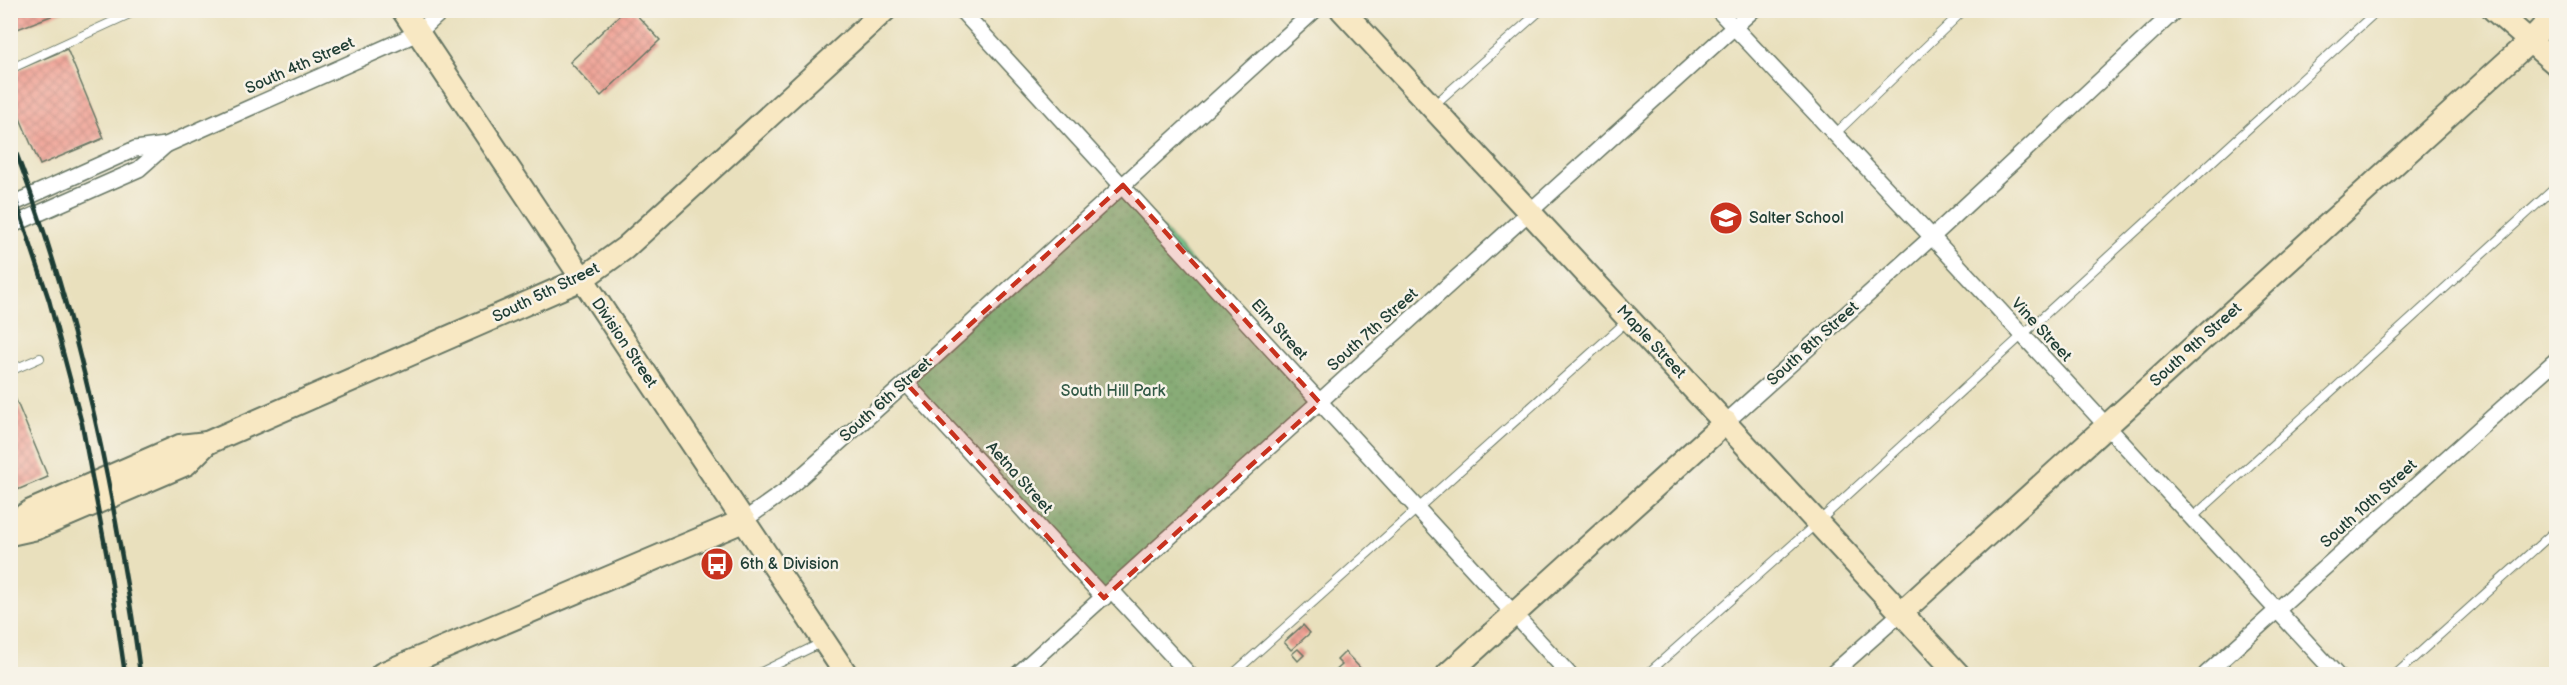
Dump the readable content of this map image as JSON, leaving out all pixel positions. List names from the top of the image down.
{
  "streets": {
    "street": [
      "South 4th Street",
      "South 5th Street",
      "Elm Street",
      "South 7th Street",
      "Vine Street",
      "Maple Street",
      "Division Street",
      "South 8th Street",
      "South 9th Street",
      "South 6th Street",
      "Aetna Street",
      "South 10th Street"
    ]
  },
  "crossings": [
    ["South 4th Street", "Division Street"],
    ["South 5th Street", "Division Street"],
    ["Elm Street", "South 7th Street"],
    ["Elm Street", "South 8th Street"],
    ["Elm Street", "South 6th Street"],
    ["South 7th Street", "Vine Street"],
    ["South 7th Street", "Maple Street"],
    ["South 7th Street", "Aetna Street"],
    ["Vine Street", "South 8th Street"],
    ["Vine Street", "South 9th Street"],
    ["Vine Street", "South 10th Street"],
    ["Maple Street", "South 8th Street"],
    ["Maple Street", "South 9th Street"],
    ["Division Street", "South 6th Street"],
    ["South 6th Street", "Aetna Street"]
  ],
  "parks": ["South Hill Park"],
  "places": {
    "school or university": ["Salter School"],
    "bus stop": ["6th & Division"]
  }
}
